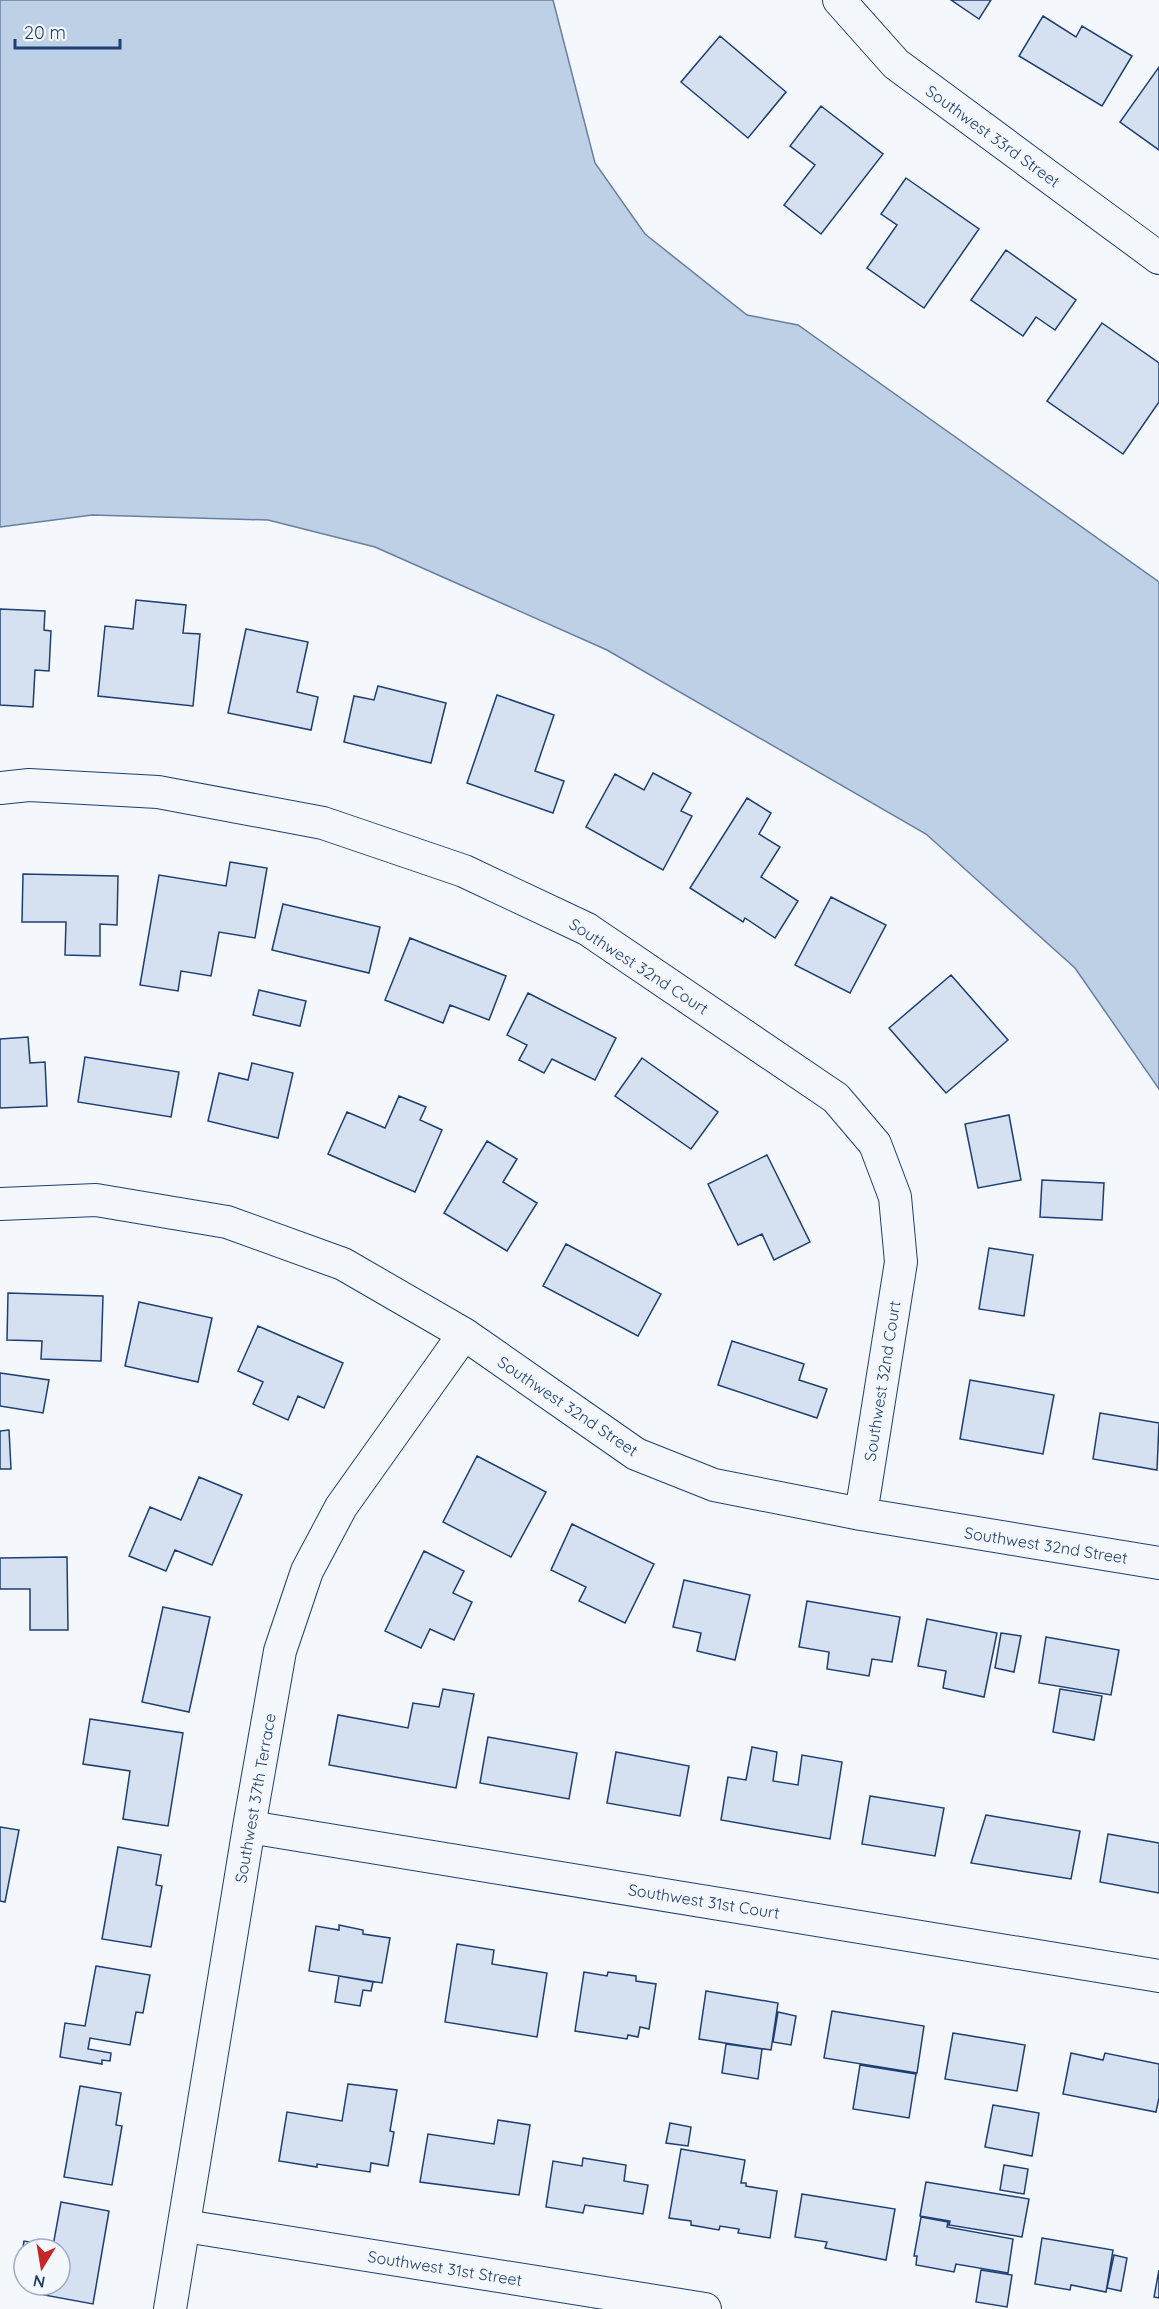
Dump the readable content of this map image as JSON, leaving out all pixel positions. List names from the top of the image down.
{
  "streets": {
    "street": [
      "Southwest 33rd Street",
      "Southwest 32nd Court",
      "Southwest 32nd Street",
      "Southwest 37th Terrace",
      "Southwest 31st Court",
      "Southwest 31st Street"
    ]
  },
  "crossings": [
    ["Southwest 32nd Court", "Southwest 32nd Street"],
    ["Southwest 32nd Street", "Southwest 37th Terrace"],
    ["Southwest 37th Terrace", "Southwest 31st Court"],
    ["Southwest 37th Terrace", "Southwest 31st Street"]
  ],
  "scale_bar": "20 m",
  "north": "bottom"
}
